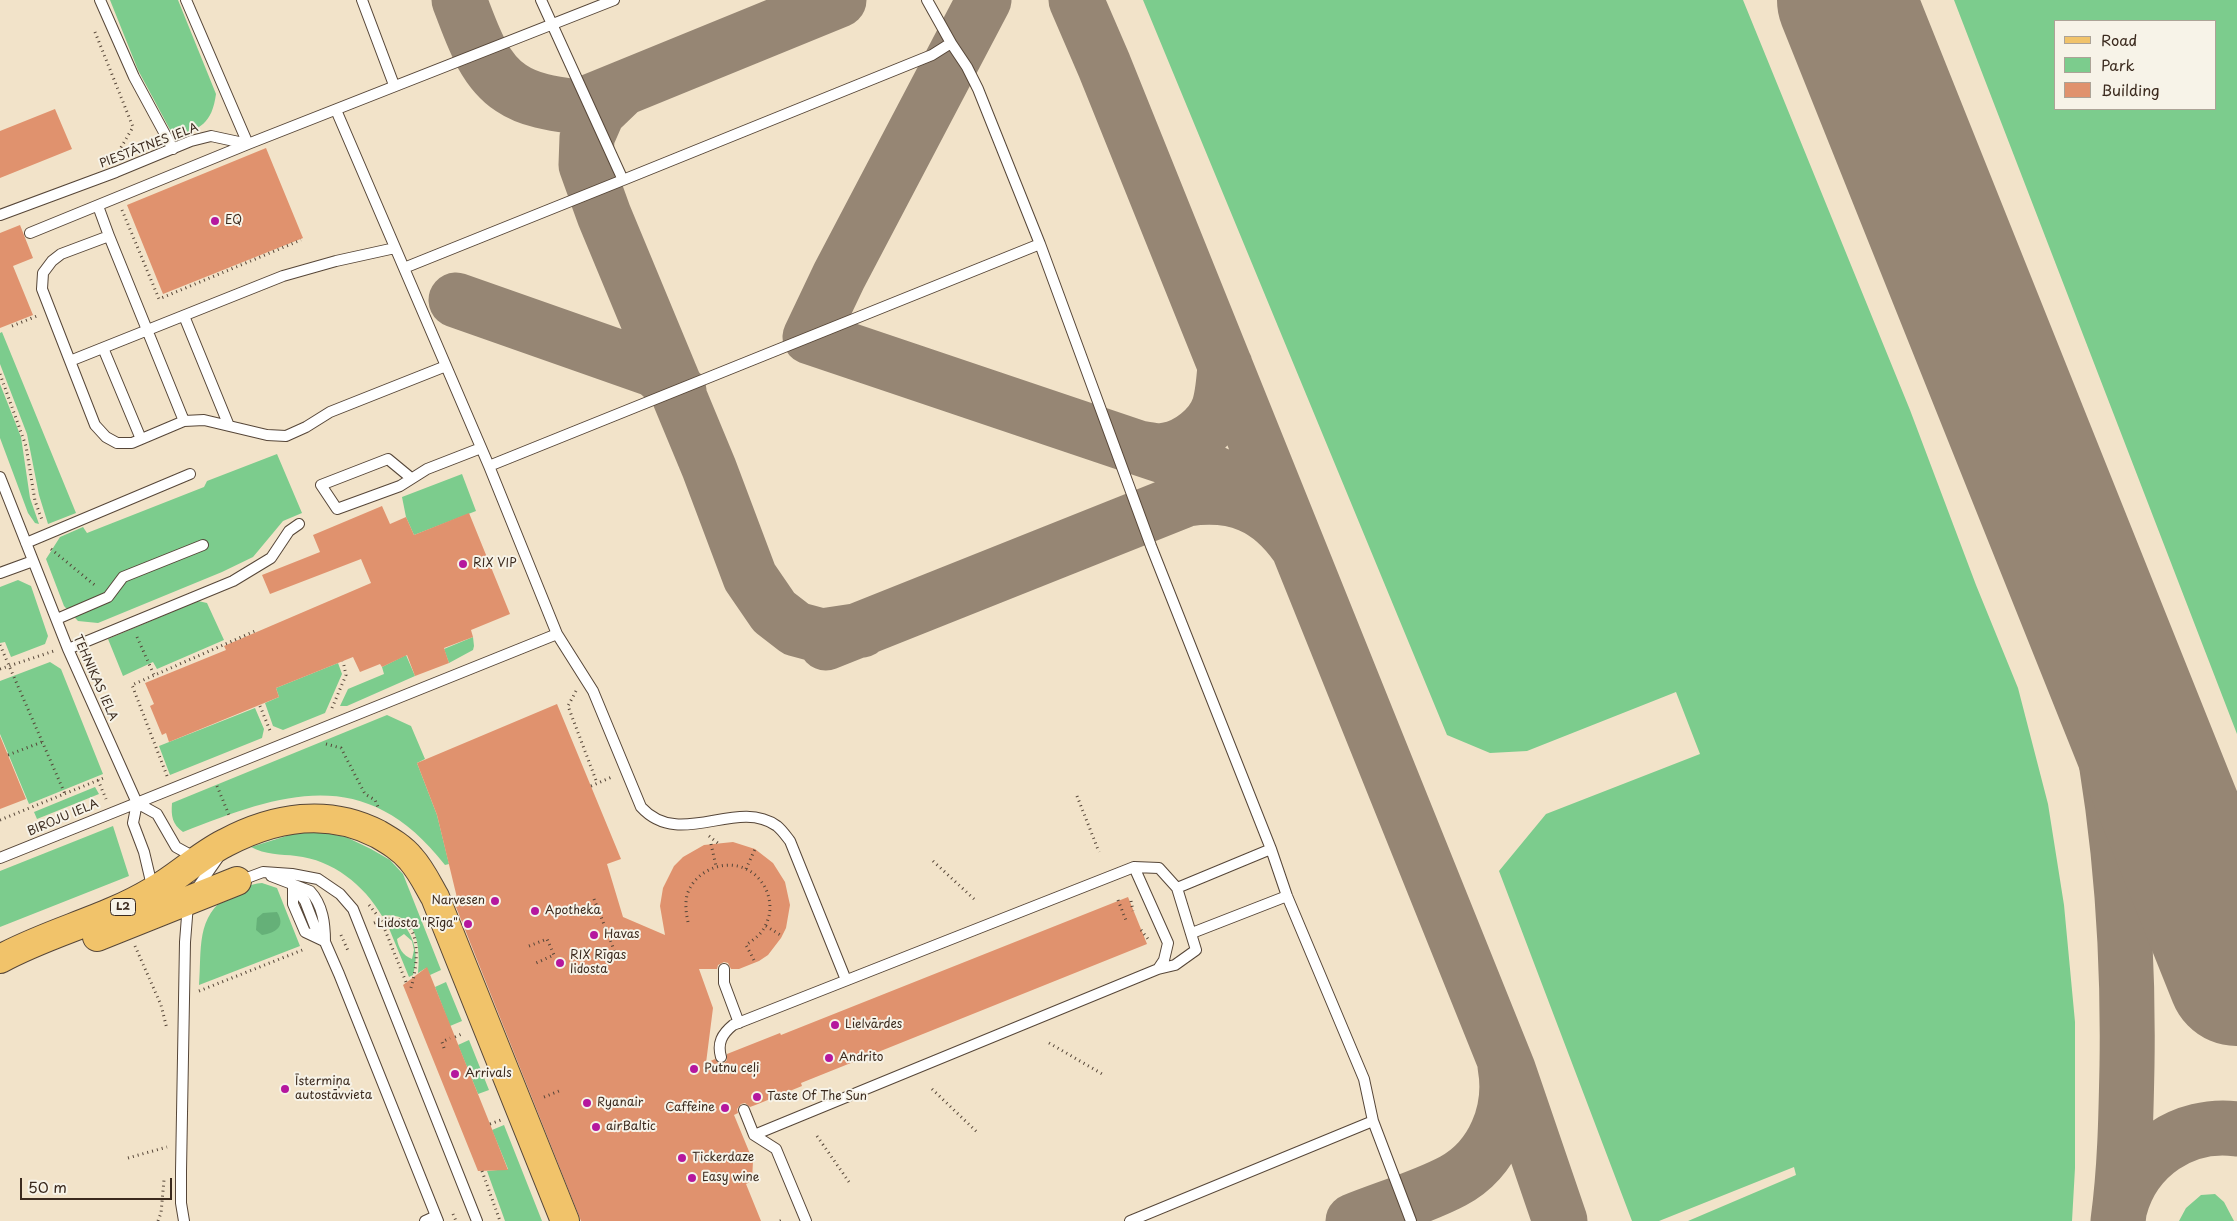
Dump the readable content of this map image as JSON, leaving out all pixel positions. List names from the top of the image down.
{
  "streets": {
    "main road": ["L2"],
    "lane": ["PIESTĀTNES IELA", "TEHNIKAS IELA", "BIROJU IELA"]
  },
  "crossings": [
    ["TEHNIKAS IELA", "BIROJU IELA"],
    ["TEHNIKAS IELA", "L2"]
  ],
  "places": [
    "EQ",
    "RIX VIP",
    "Narvesen",
    "Apotheka",
    "Lidosta \"Rīga\"",
    "Havas",
    "RIX Rīgas lidosta",
    "Lielvārdes",
    "Andrito",
    "Putnu ceļi",
    "Arrivals",
    "Īstermiņa autostāvvieta",
    "Taste Of The Sun",
    "Ryanair",
    "Caffeine",
    "airBaltic",
    "Tickerdaze",
    "Easy wine"
  ],
  "legend": ["Road", "Park", "Building"],
  "scale_bar": "50 m"
}
